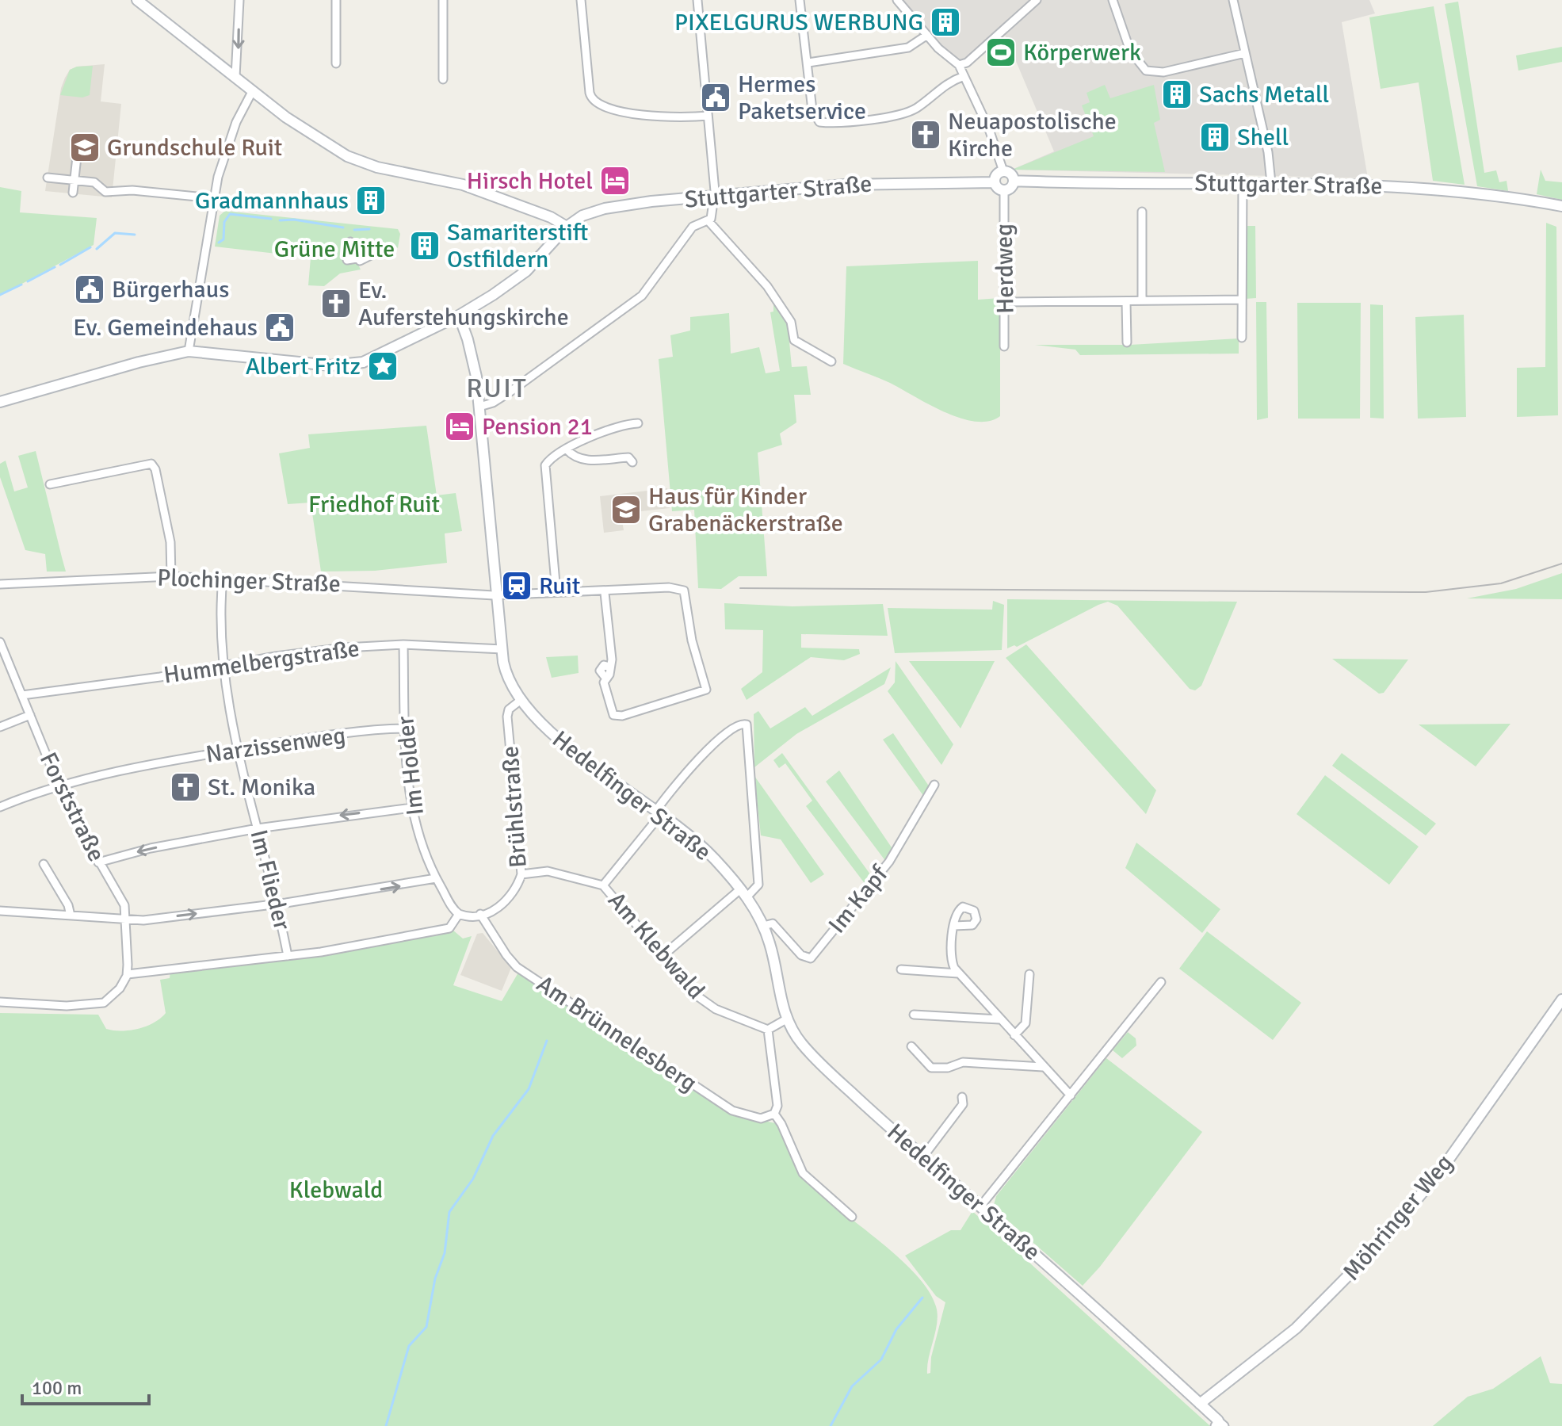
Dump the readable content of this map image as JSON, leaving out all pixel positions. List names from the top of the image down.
{
  "streets": {
    "main road": ["Stuttgarter Straße", "Hedelfinger Straße", "Möhringer Weg"],
    "street": [
      "Herdweg",
      "Plochinger Straße",
      "Hummelbergstraße",
      "Narzissenweg",
      "Im Holder",
      "Forststraße",
      "Brühlstraße",
      "Im Flieder",
      "Im Kapf",
      "Am Klebwald",
      "Am Brünnelesberg"
    ]
  },
  "crossings": [
    ["Stuttgarter Straße", "Herdweg"],
    ["Stuttgarter Straße", "Hedelfinger Straße"],
    ["Plochinger Straße", "Hedelfinger Straße"],
    ["Plochinger Straße", "Im Flieder"],
    ["Hummelbergstraße", "Im Holder"],
    ["Hummelbergstraße", "Hedelfinger Straße"],
    ["Hummelbergstraße", "Forststraße"],
    ["Hummelbergstraße", "Im Flieder"],
    ["Narzissenweg", "Im Holder"],
    ["Narzissenweg", "Forststraße"],
    ["Narzissenweg", "Im Flieder"],
    ["Im Holder", "Brühlstraße"],
    ["Hedelfinger Straße", "Brühlstraße"],
    ["Hedelfinger Straße", "Im Kapf"],
    ["Hedelfinger Straße", "Möhringer Weg"],
    ["Brühlstraße", "Am Klebwald"],
    ["Brühlstraße", "Am Brünnelesberg"]
  ],
  "districts": ["RUIT"],
  "parks": ["Grüne Mitte", "Friedhof Ruit", "Klebwald"],
  "places": {
    "building": [
      "PIXELGURUS WERBUNG",
      "Sachs Metall",
      "Shell",
      "Gradmannhaus",
      "Samariterstift Ostfildern"
    ],
    "sports": ["Körperwerk"],
    "public building": ["Hermes Paketservice", "Bürgerhaus", "Ev. Gemeindehaus"],
    "church": ["Neuapostolische Kirche", "Ev. Auferstehungskirche", "St. Monika"],
    "school or university": ["Grundschule Ruit", "Haus für Kinder Grabenäckerstraße"],
    "hotel": ["Hirsch Hotel", "Pension 21"],
    "place": ["Albert Fritz"],
    "station": ["Ruit"]
  },
  "scale_bar": "100 m"
}
